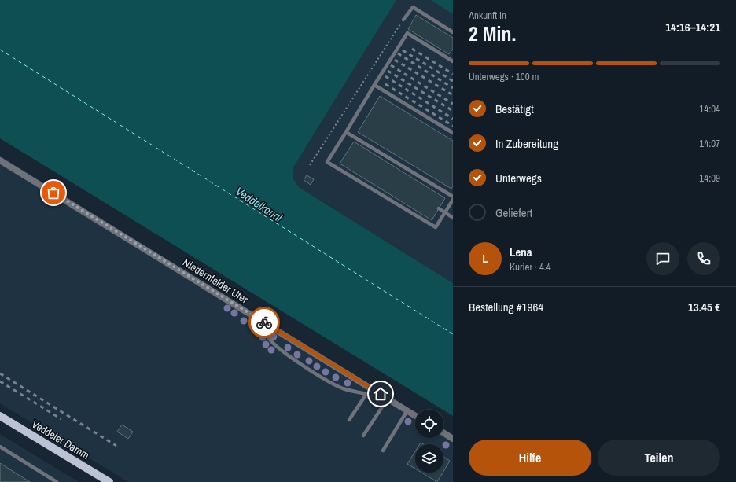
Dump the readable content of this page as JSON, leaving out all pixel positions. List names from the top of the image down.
{
  "streets": {
    "main road": ["Veddeler Damm"],
    "street": ["Niedernfelder Ufer"]
  },
  "water": ["Veddelkanal"],
  "page": {
    "heading": ["2 Min.", "Ankunft in", "14:16–14:21"],
    "panel": [
      "Lena",
      "Kurier · 4.4",
      "Bestellung #1964",
      "13.45 €"
    ],
    "bar": "Unterwegs · 100 m",
    "list": [
      ["Bestätigt", "14:04"],
      ["In Zubereitung", "14:07"],
      ["Unterwegs", "14:09"],
      "Geliefert"
    ],
    "round": "L",
    "buttons": ["Hilfe", "Teilen"]
  }
}
